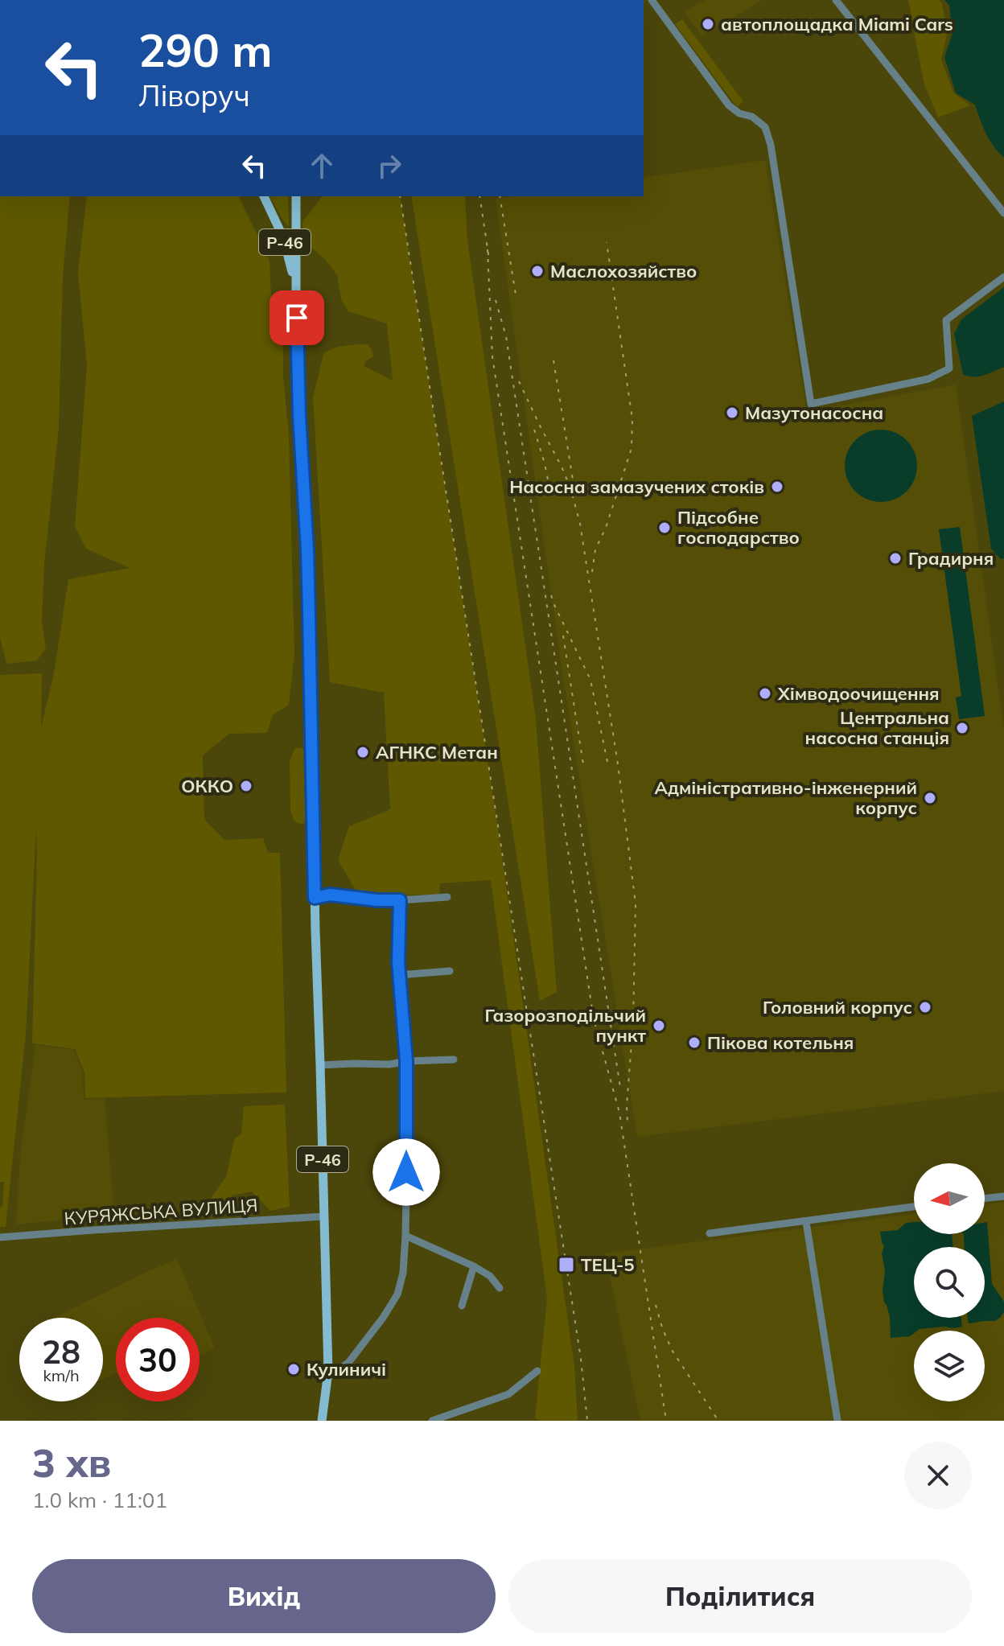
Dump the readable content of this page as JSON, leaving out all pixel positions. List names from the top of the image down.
{
  "streets": {
    "main road": ["Р-46"],
    "street": ["КУРЯЖСЬКА ВУЛИЦЯ"]
  },
  "crossings": [
    ["Р-46", "КУРЯЖСЬКА ВУЛИЦЯ"]
  ],
  "places": {
    "other": [
      "автоплощадка Miami Cars",
      "Маслохозяйство",
      "Мазутонасосна",
      "Насосна замазучених стоків",
      "Підсобне господарство",
      "Градирня",
      "Хімводоочищення",
      "Центральна насосна станція",
      "АГНКС Метан",
      "ОККО",
      "Адміністративно-інженерний корпус",
      "Головний корпус",
      "Газорозподільчий пункт",
      "Пікова котельня",
      "Кулиничі"
    ],
    "transit": ["ТЕЦ-5"]
  },
  "north": "left",
  "page": {
    "turn": ["290 m", "Ліворуч"],
    "speed": "28 km/h",
    "limit": "30",
    "heading": ["3 хв", "1.0 km · 11:01"],
    "buttons": ["Вихід", "Поділитися"]
  }
}
